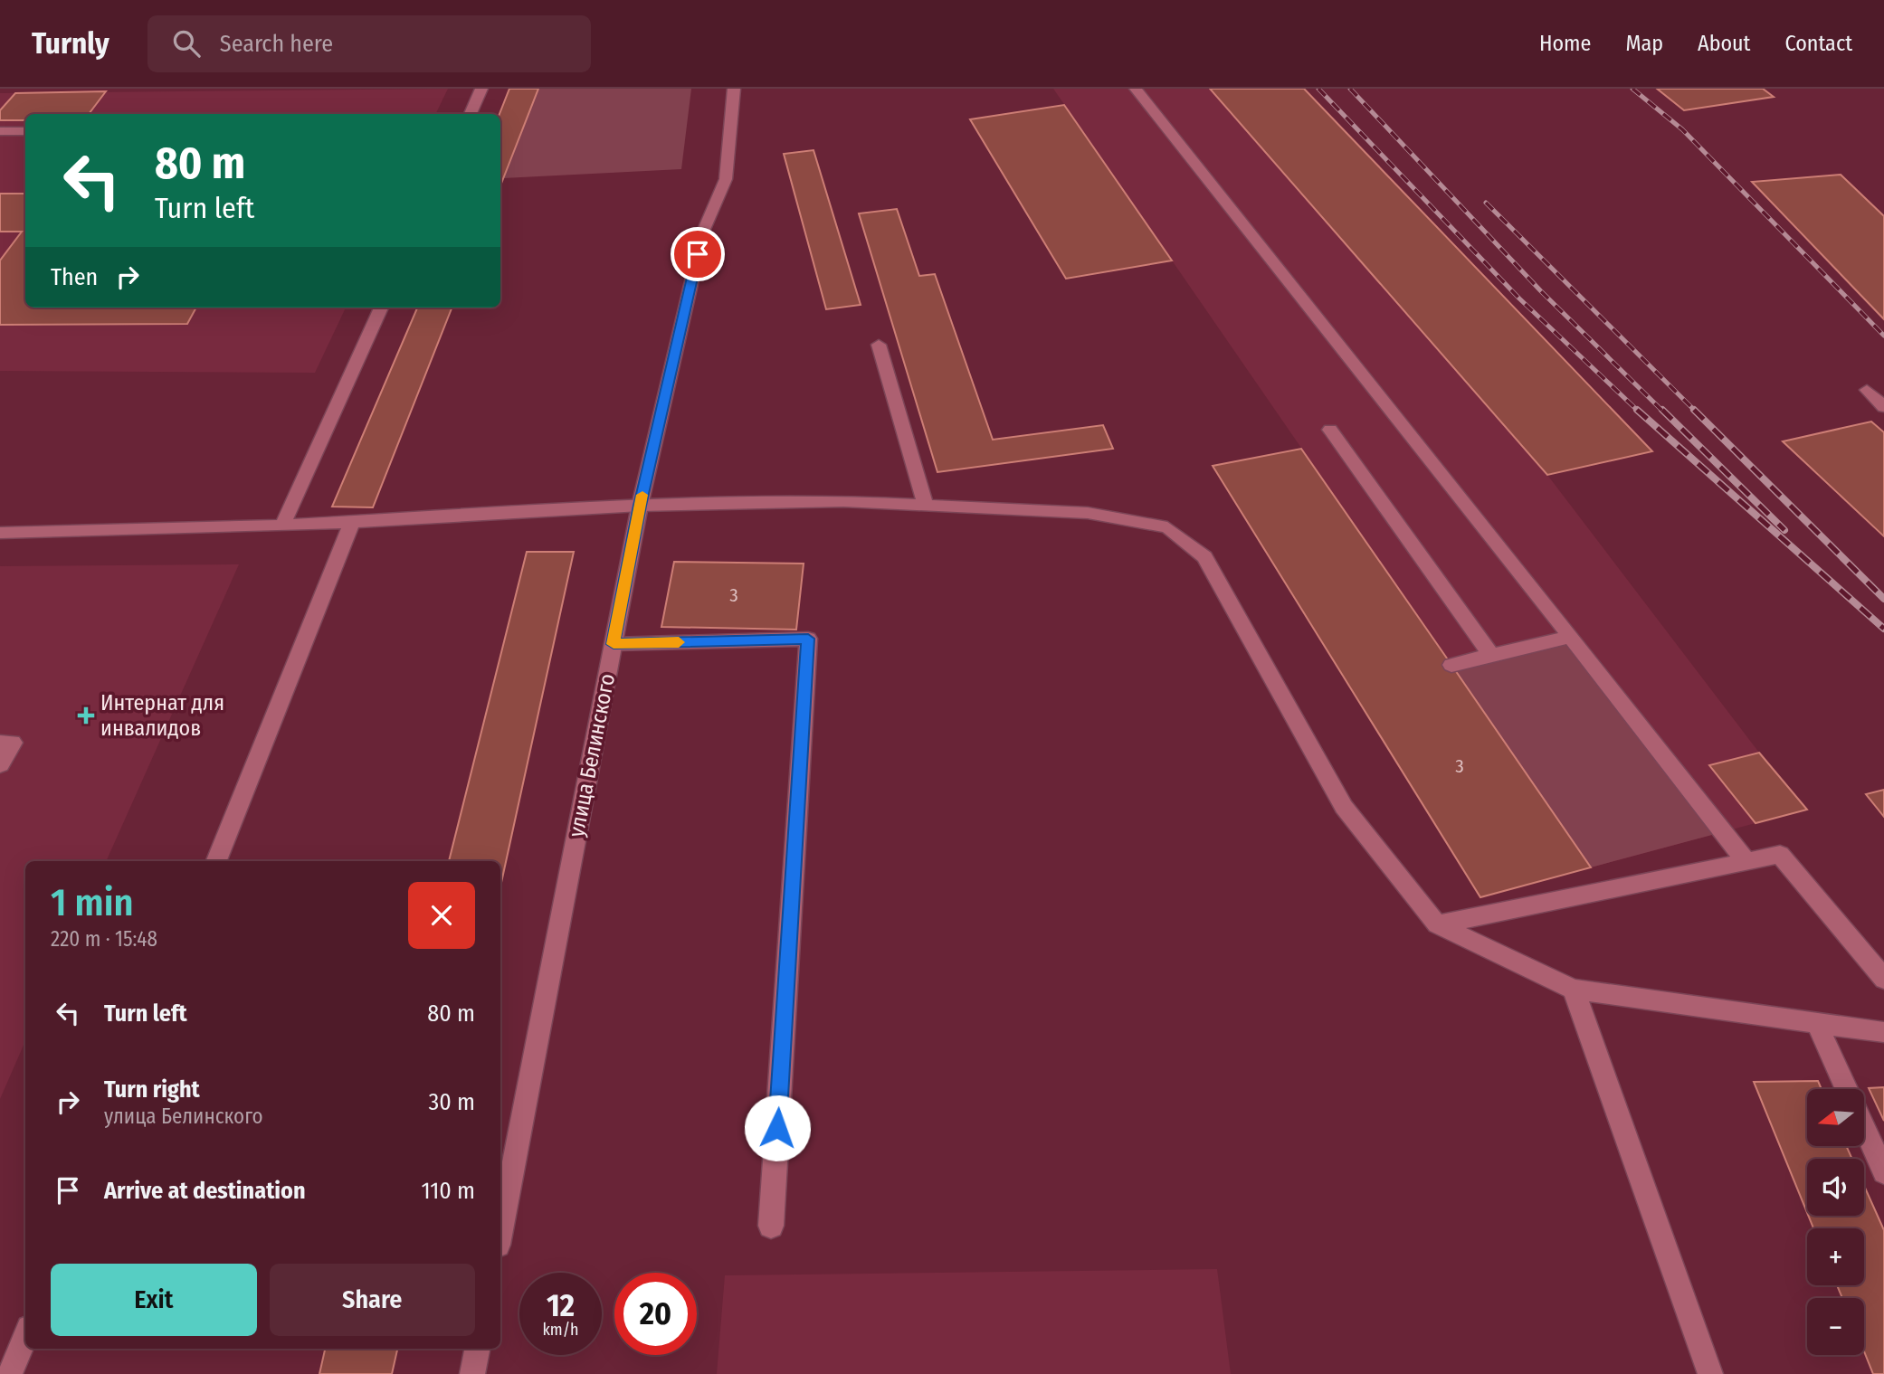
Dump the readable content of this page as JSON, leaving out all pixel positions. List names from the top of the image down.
{
  "streets": {
    "street": ["улица Белинского"]
  },
  "places": {
    "health": ["Интернат для инвалидов"]
  },
  "house_numbers": ["3", "3"],
  "north": "left",
  "page": {
    "header": "Turnly",
    "search": "Search here",
    "nav": [
      "Home",
      "Map",
      "About",
      "Contact"
    ],
    "turn": ["80 m", "Turn left"],
    "then": "Then",
    "heading": ["1 min", "220 m · 15:48"],
    "list": [
      {
        "name": "Turn left",
        "value": "80 m"
      },
      {
        "name": "Turn right",
        "note": "улица Белинского",
        "value": "30 m"
      },
      {
        "name": "Arrive at destination",
        "value": "110 m"
      }
    ],
    "map_buttons": ["+", "−"],
    "buttons": ["Exit", "Share"],
    "speed": "12 km/h",
    "limit": "20"
  }
}
